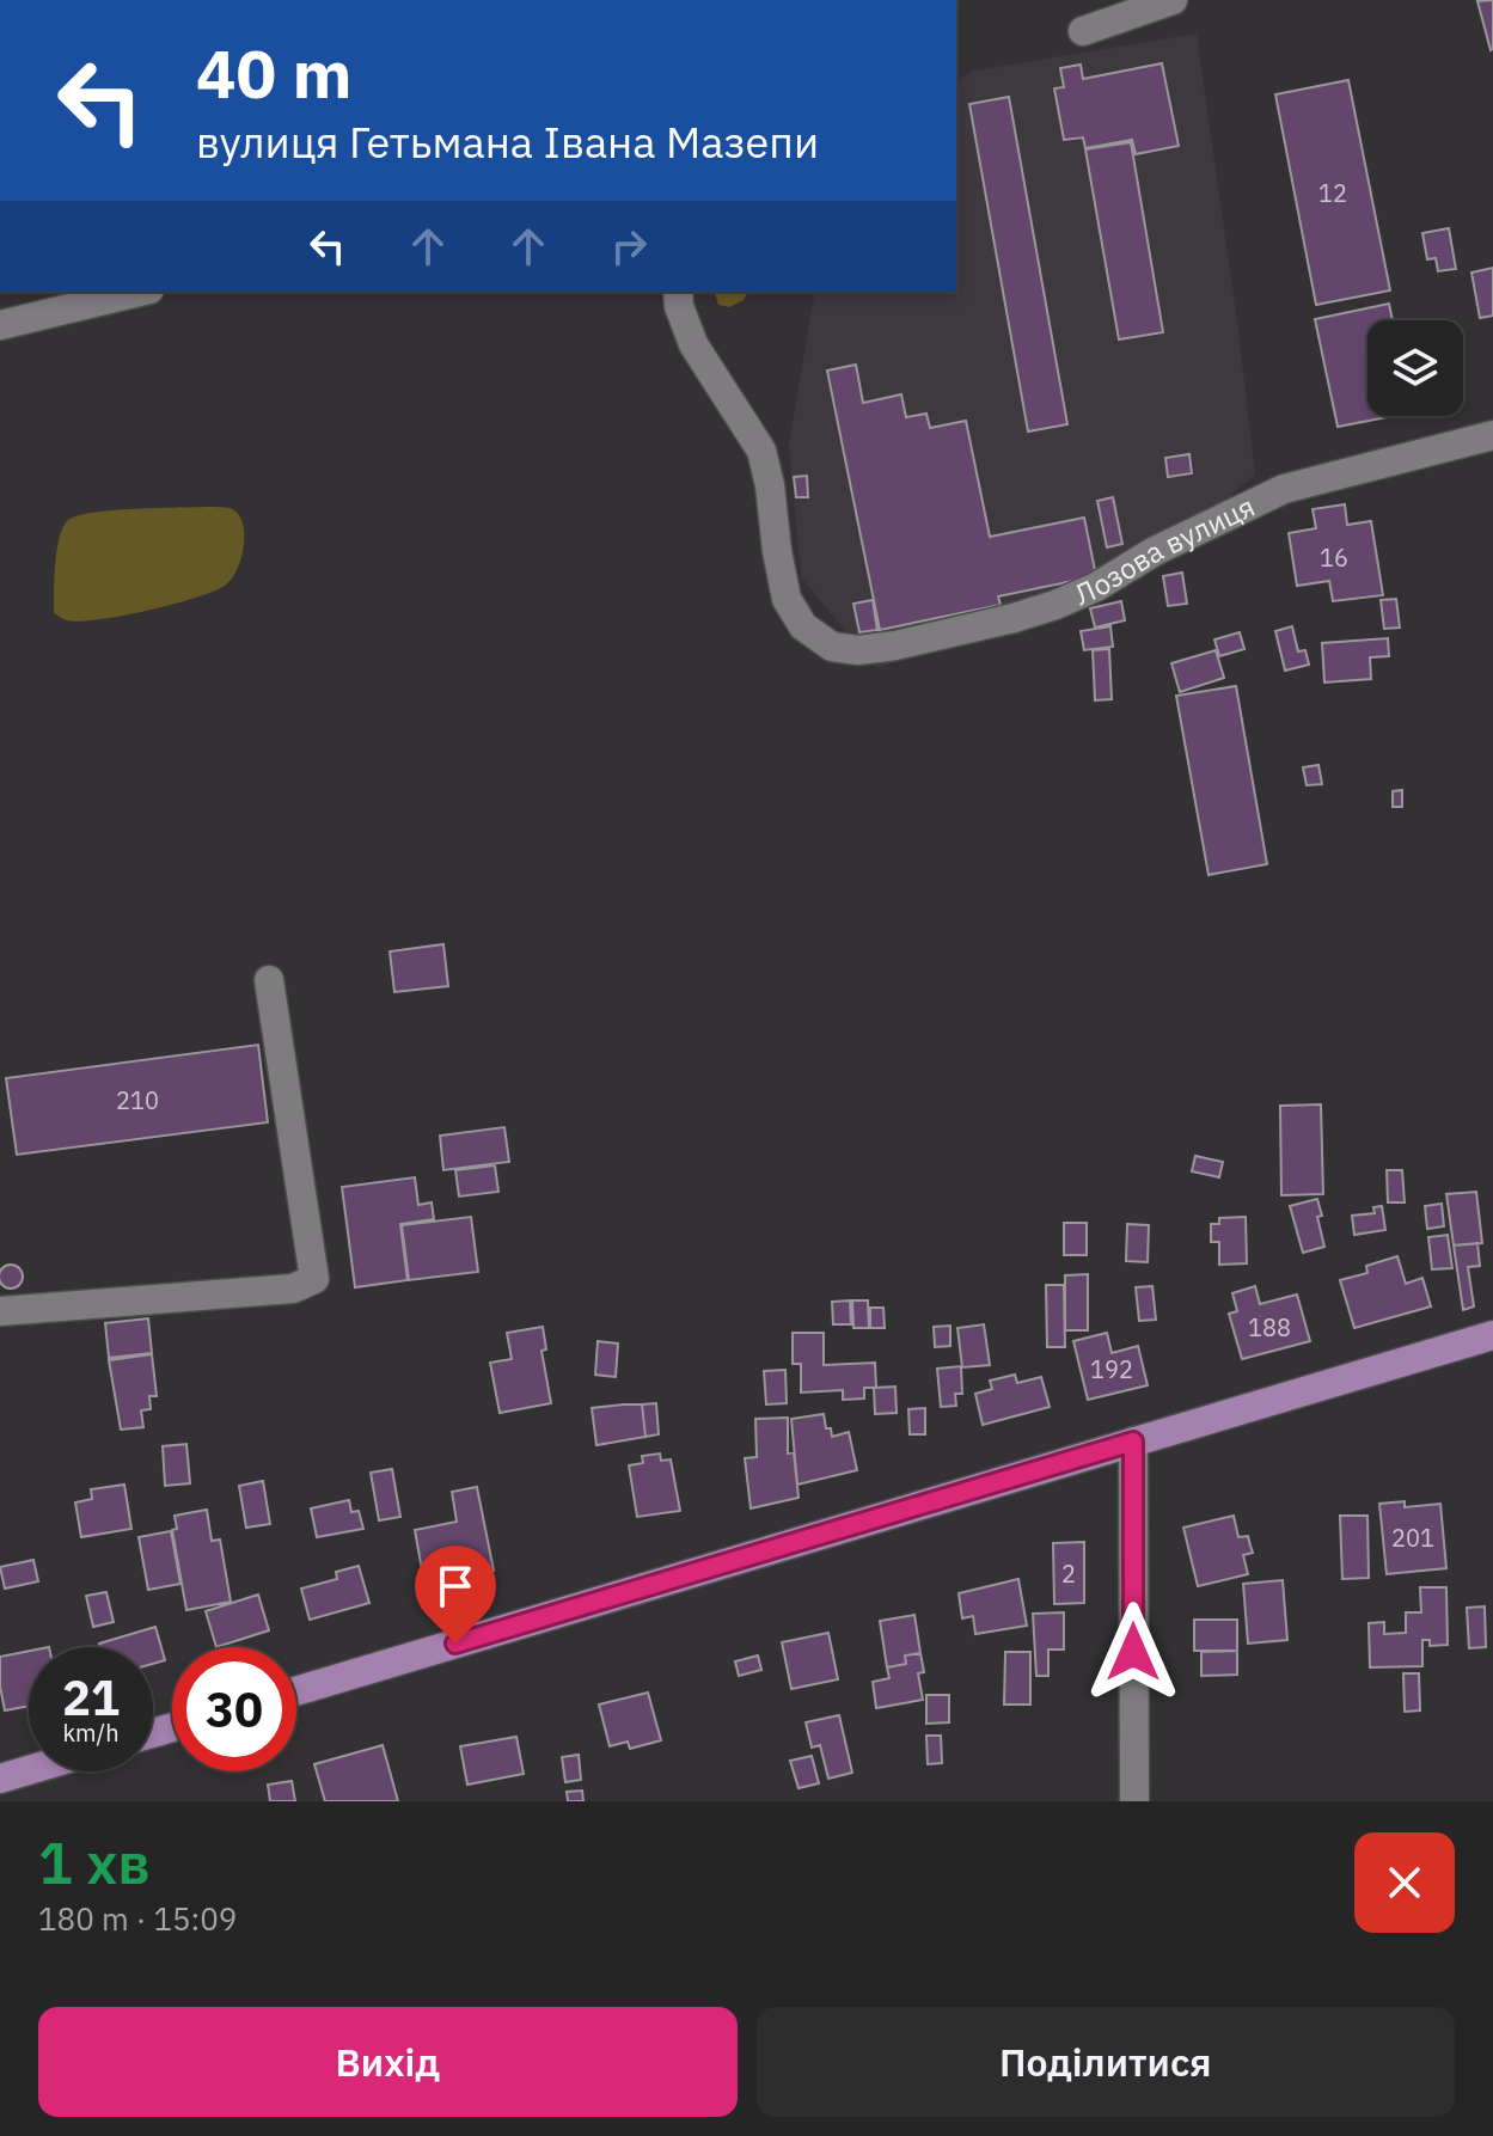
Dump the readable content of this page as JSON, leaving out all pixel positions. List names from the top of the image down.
{
  "streets": {
    "street": ["Лозова вулиця"]
  },
  "house_numbers": [
    "12",
    "16",
    "210",
    "188",
    "192",
    "201",
    "2"
  ],
  "page": {
    "turn": ["40 m", "вулиця Гетьмана Івана Мазепи"],
    "speed": "21 km/h",
    "limit": "30",
    "heading": ["1 хв", "180 m · 15:09"],
    "buttons": ["Вихід", "Поділитися"]
  }
}
